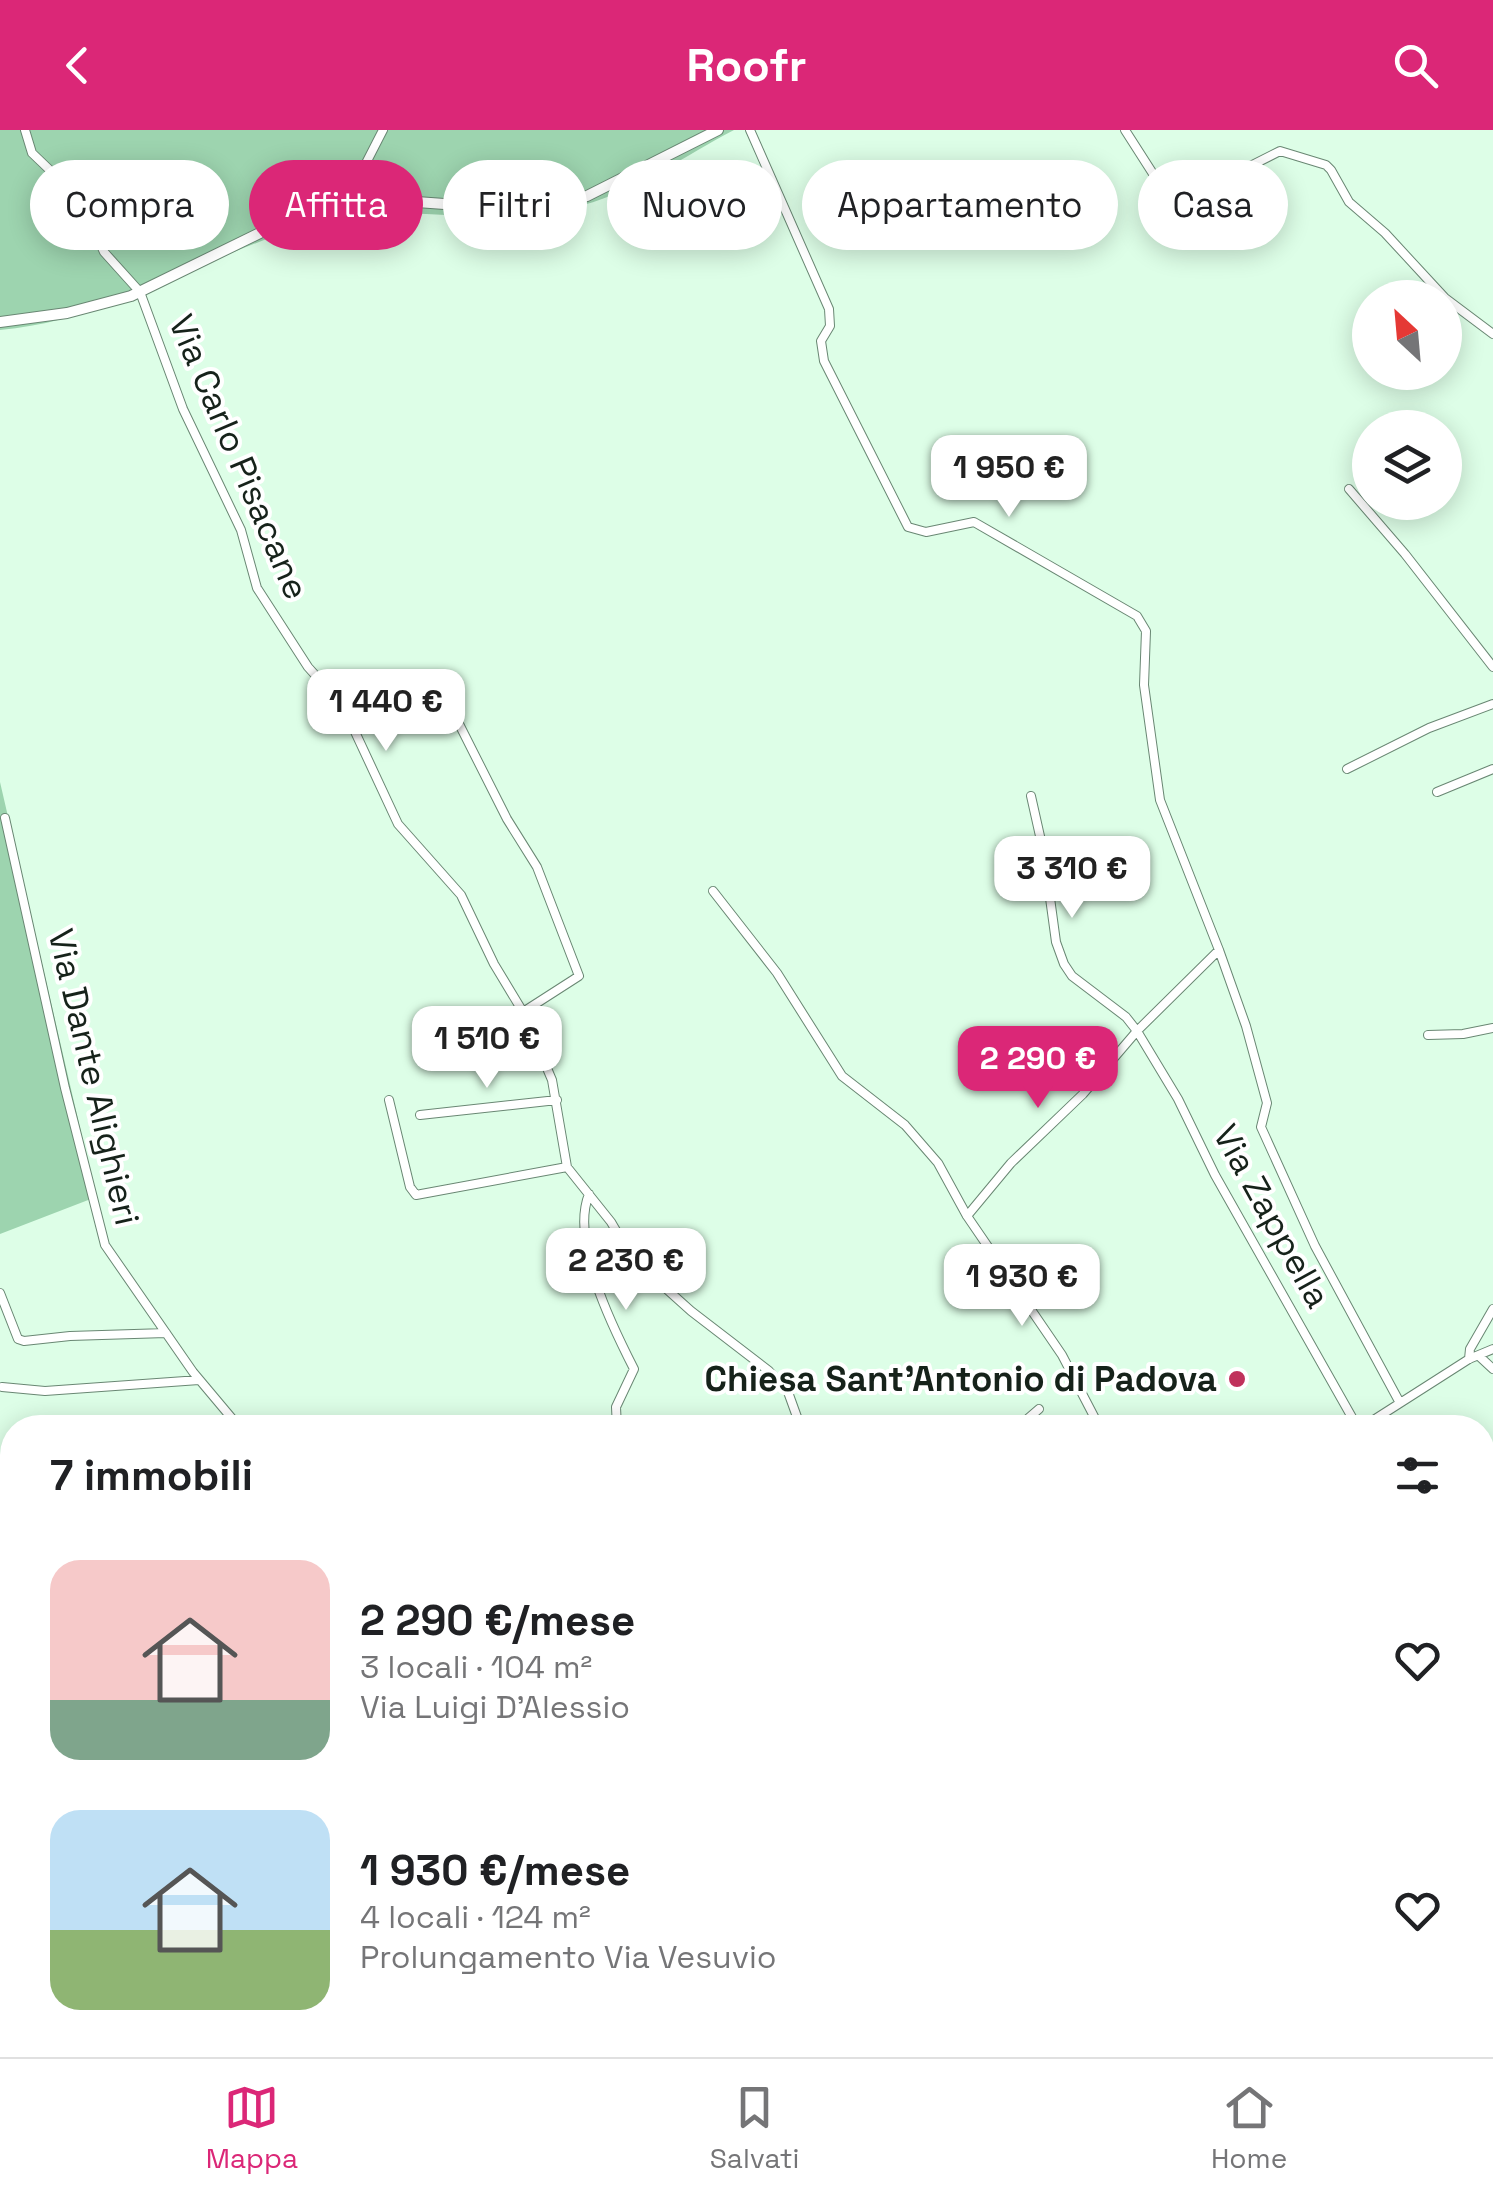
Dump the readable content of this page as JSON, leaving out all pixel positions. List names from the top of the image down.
{
  "streets": {
    "street": ["Via Carlo Pisacane", "Via Dante Alighieri", "Via Zappella"]
  },
  "places": ["Chiesa Sant'Antonio di Padova"],
  "north": "top left",
  "page": {
    "header": "Roofr",
    "chip": [
      "Compra",
      "Affitta",
      "Filtri",
      "Nuovo",
      "Appartamento",
      "Casa"
    ],
    "price": [
      "1 950 €",
      "1 440 €",
      "3 310 €",
      "1 510 €",
      "2 290 €",
      "2 230 €",
      "1 930 €"
    ],
    "heading": "7 immobili",
    "list": [
      {
        "name": "2 290 €/mese",
        "note": "3 locali · 104 m² · Via Luigi D'Alessio"
      },
      {
        "name": "1 930 €/mese",
        "note": "4 locali · 124 m² · Prolungamento Via Vesuvio"
      }
    ],
    "tabs": ["Mappa", "Salvati", "Home"]
  }
}
